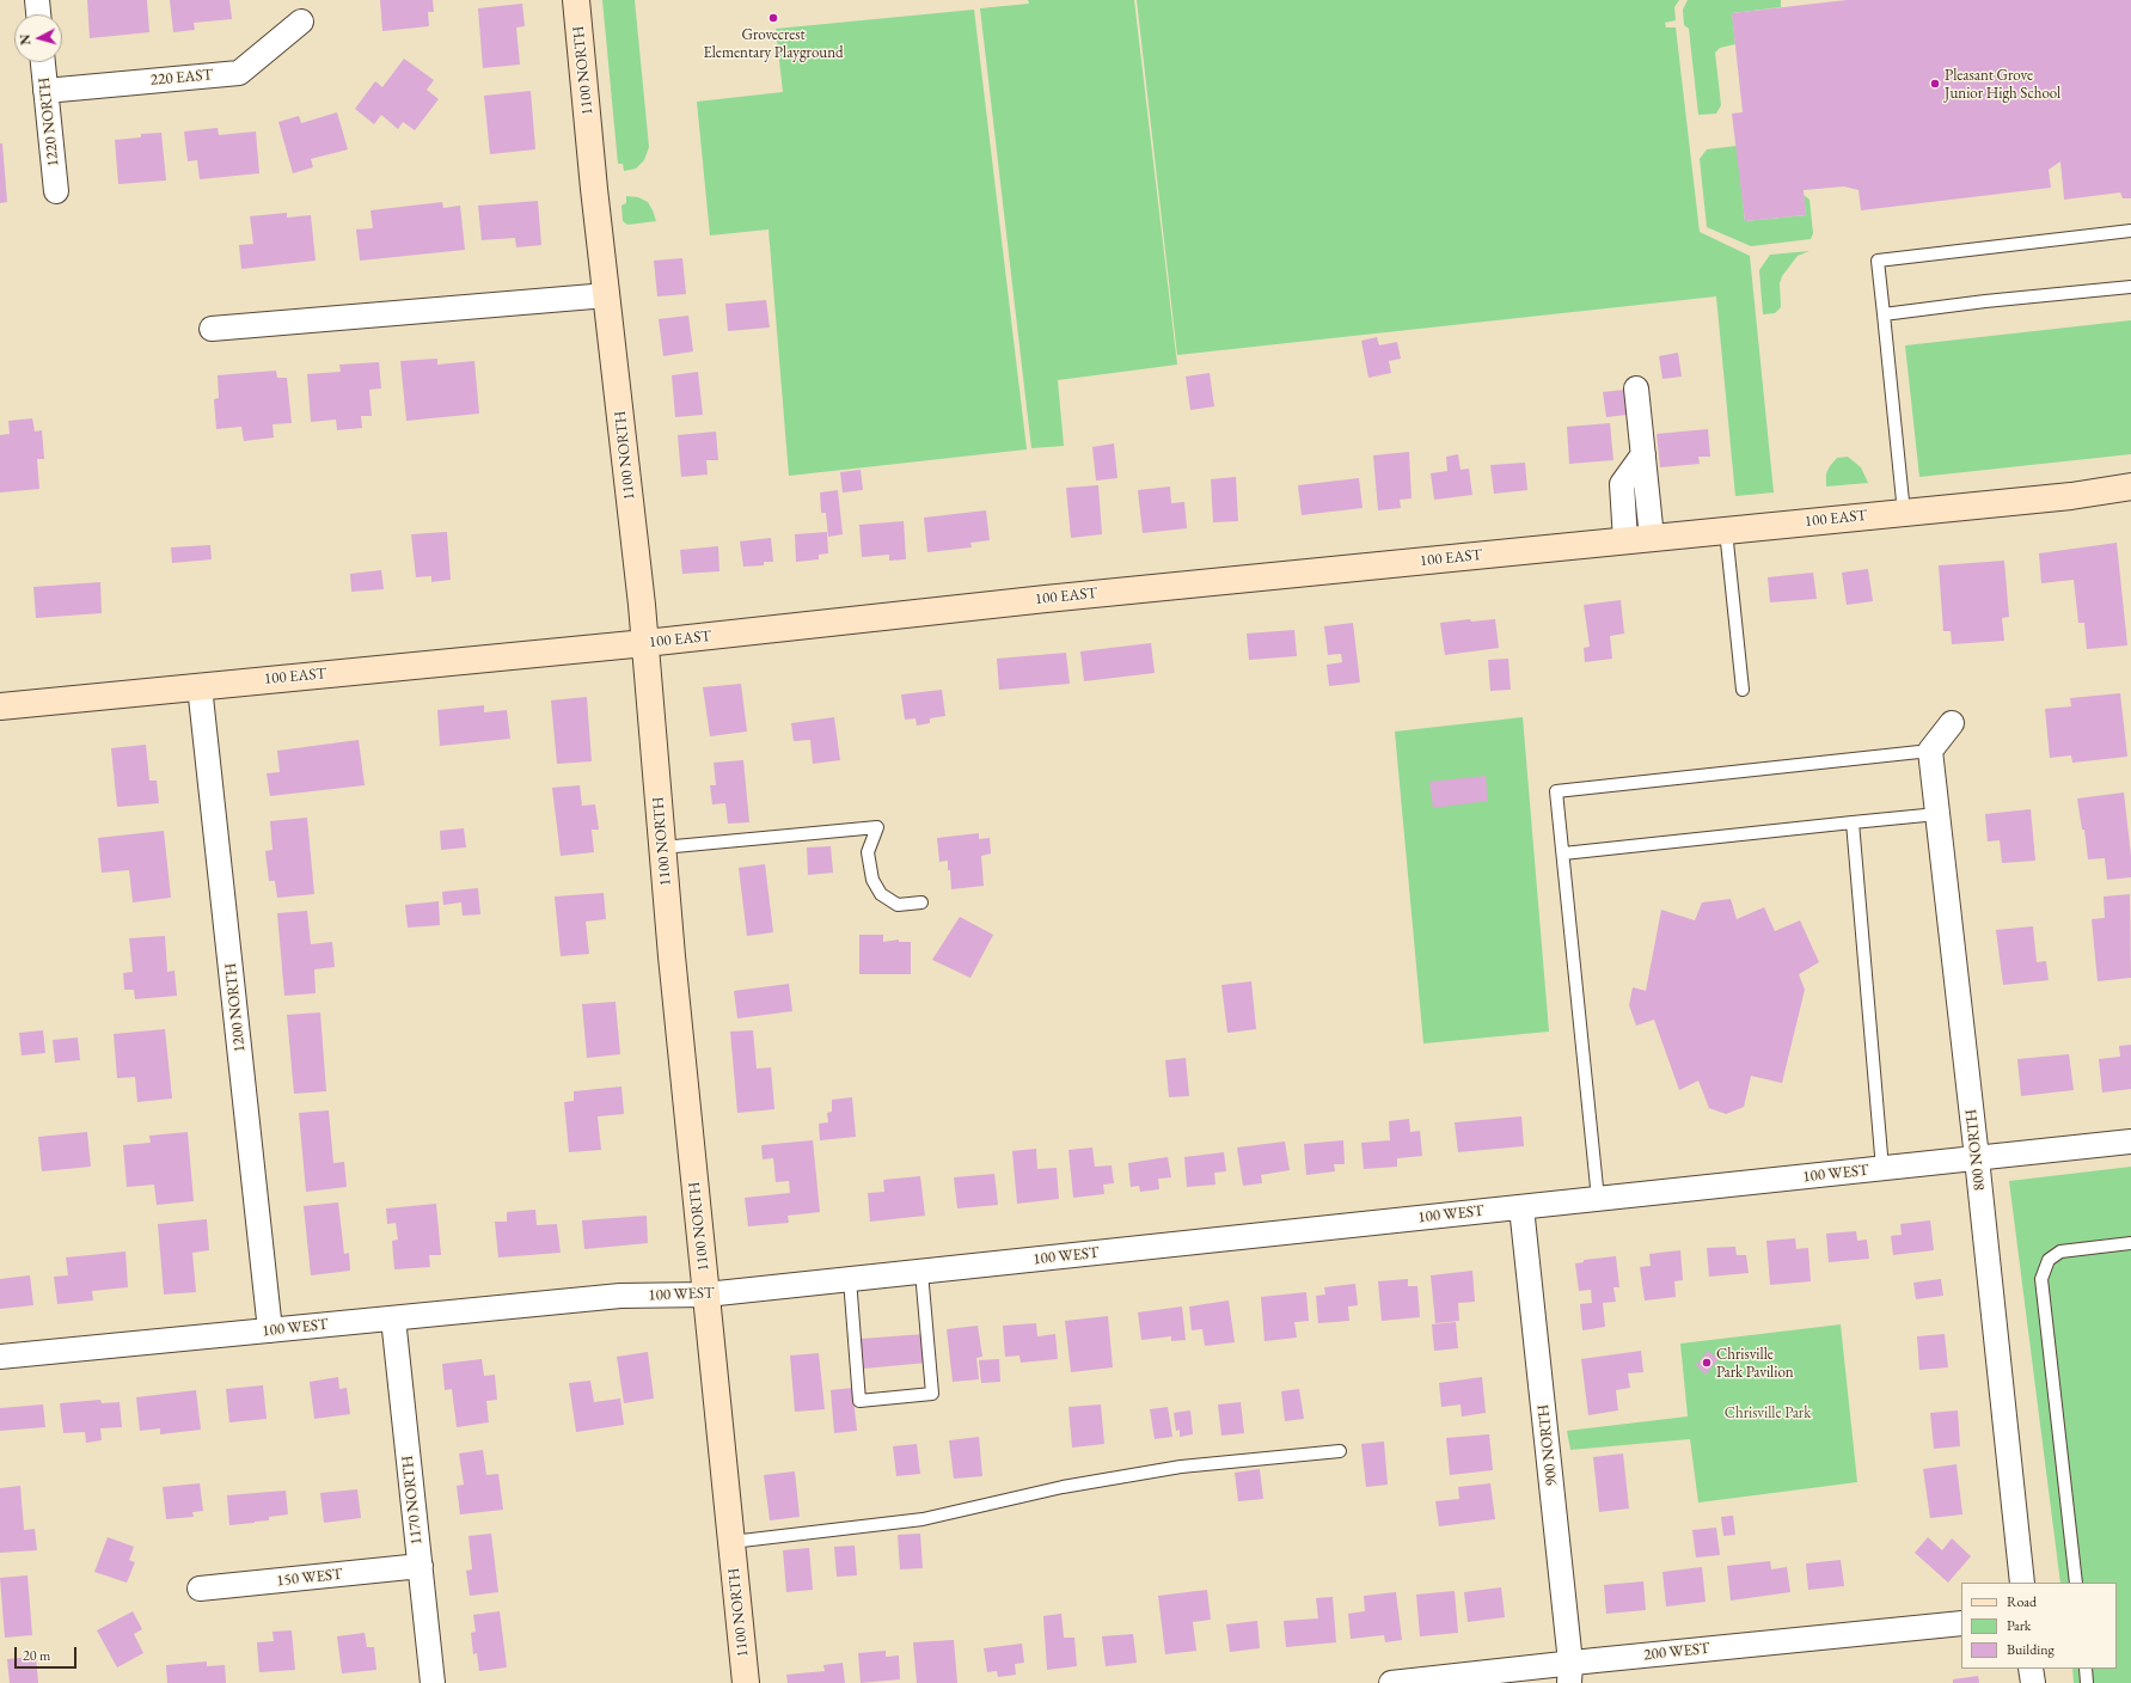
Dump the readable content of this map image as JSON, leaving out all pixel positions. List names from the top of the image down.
{
  "streets": {
    "main road": ["1100 NORTH", "100 EAST"],
    "street": [
      "220 EAST",
      "1220 NORTH",
      "1200 NORTH",
      "800 NORTH",
      "100 WEST",
      "900 NORTH",
      "1170 NORTH",
      "150 WEST",
      "200 WEST"
    ]
  },
  "crossings": [
    ["1100 NORTH", "100 EAST"],
    ["1100 NORTH", "100 WEST"],
    ["220 EAST", "1220 NORTH"],
    ["100 EAST", "1200 NORTH"],
    ["1200 NORTH", "100 WEST"],
    ["800 NORTH", "100 WEST"],
    ["100 WEST", "900 NORTH"],
    ["100 WEST", "1170 NORTH"],
    ["900 NORTH", "200 WEST"],
    ["1170 NORTH", "150 WEST"]
  ],
  "parks": ["Chrisville Park"],
  "places": ["Grovecrest Elementary Playground", "Pleasant Grove Junior High School", "Chrisville Park Pavilion"],
  "legend": ["Road", "Park", "Building"],
  "scale_bar": "20 m",
  "north": "left"
}
